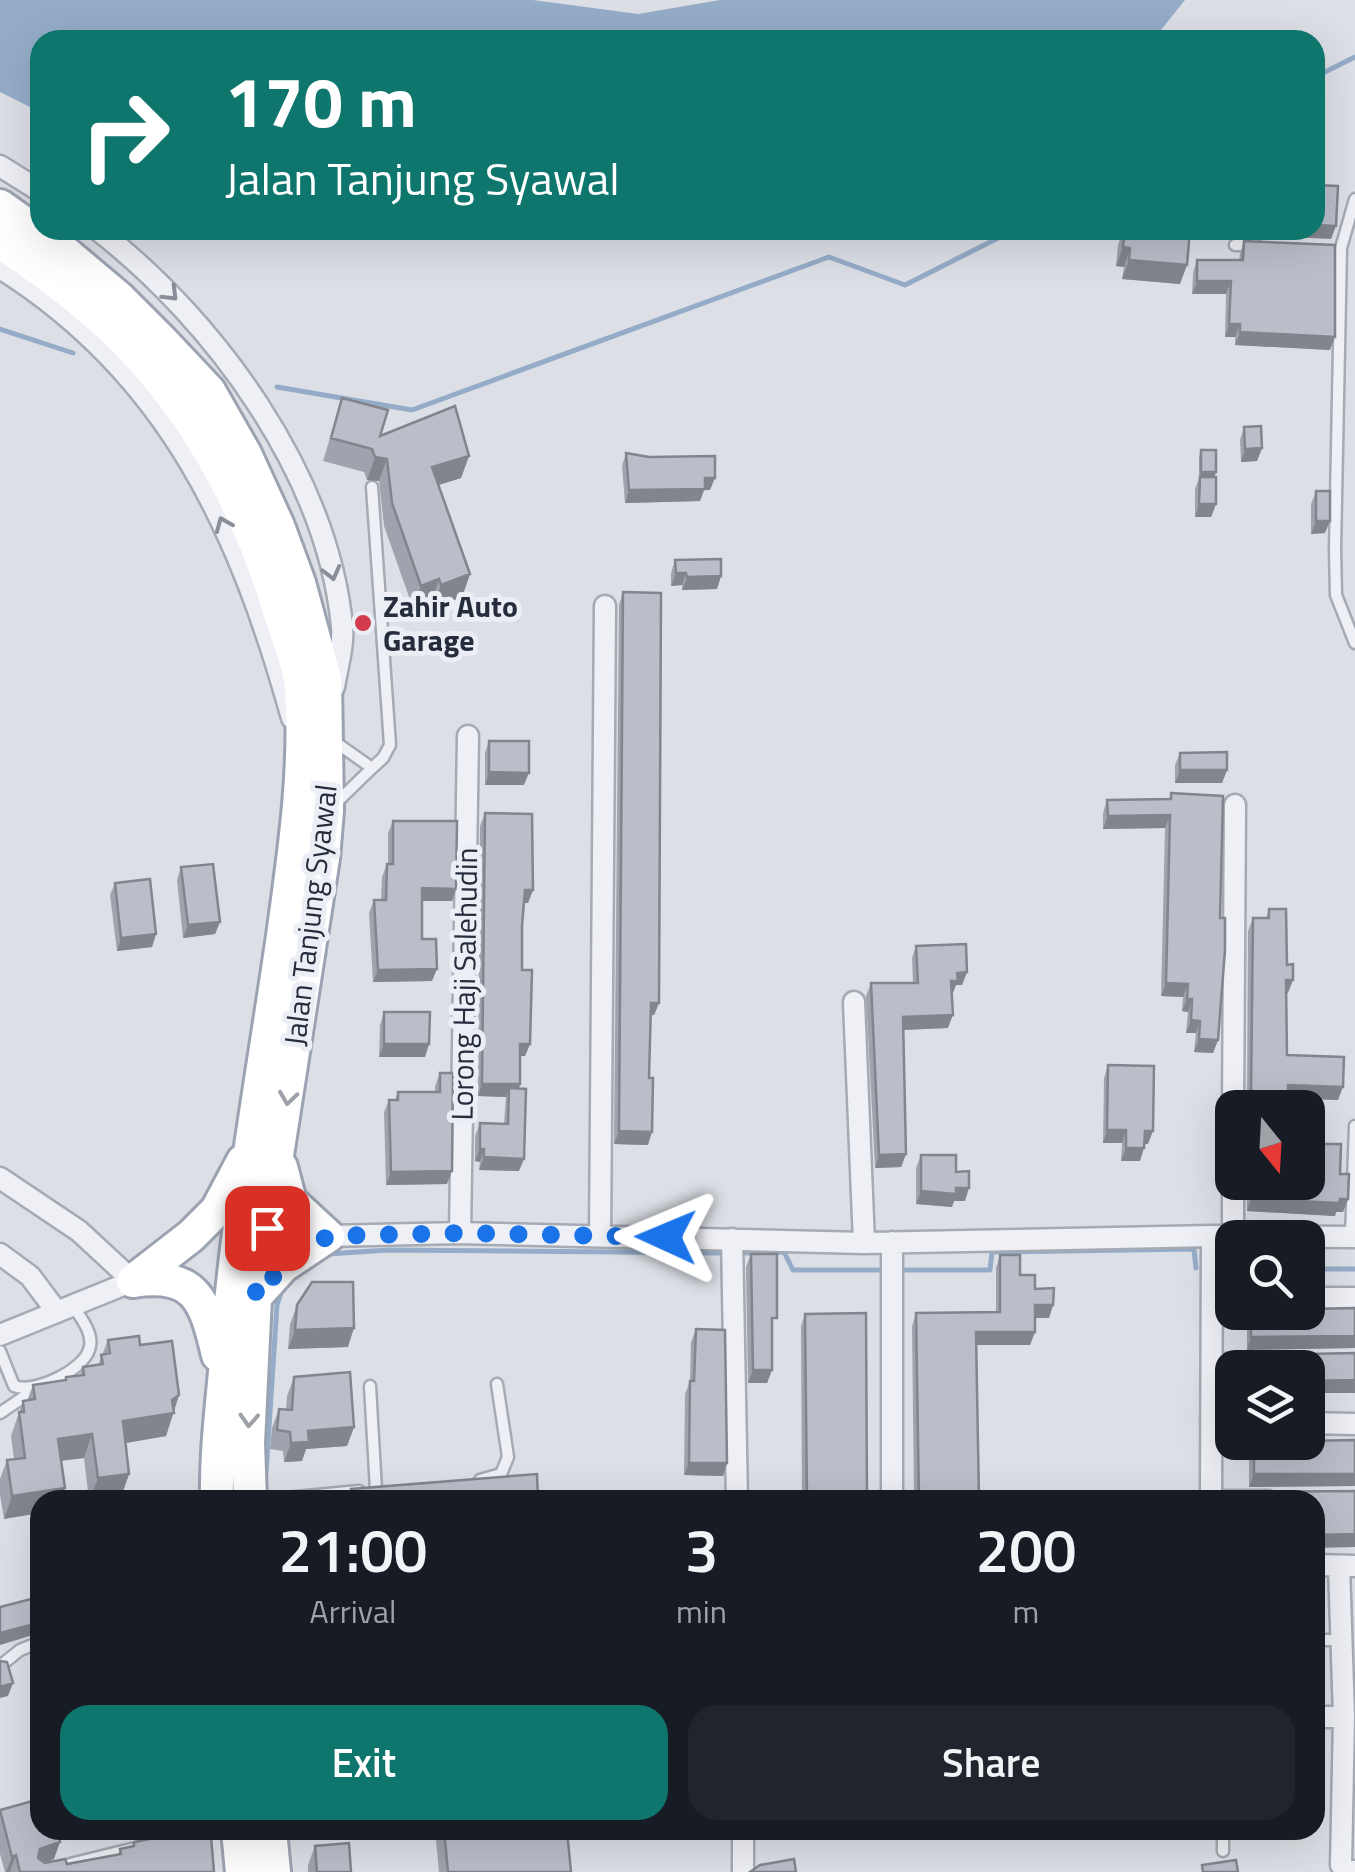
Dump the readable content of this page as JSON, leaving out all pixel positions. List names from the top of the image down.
{
  "streets": {
    "main road": ["Jalan Tanjung Syawal"],
    "street": ["Lorong Haji Salehudin"]
  },
  "places": ["Zahir Auto Garage"],
  "north": "bottom",
  "page": {
    "turn": ["170 m", "Jalan Tanjung Syawal"],
    "eta": [
      "21:00",
      "Arrival",
      "3",
      "min",
      "200",
      "m"
    ],
    "buttons": ["Exit", "Share"]
  }
}
